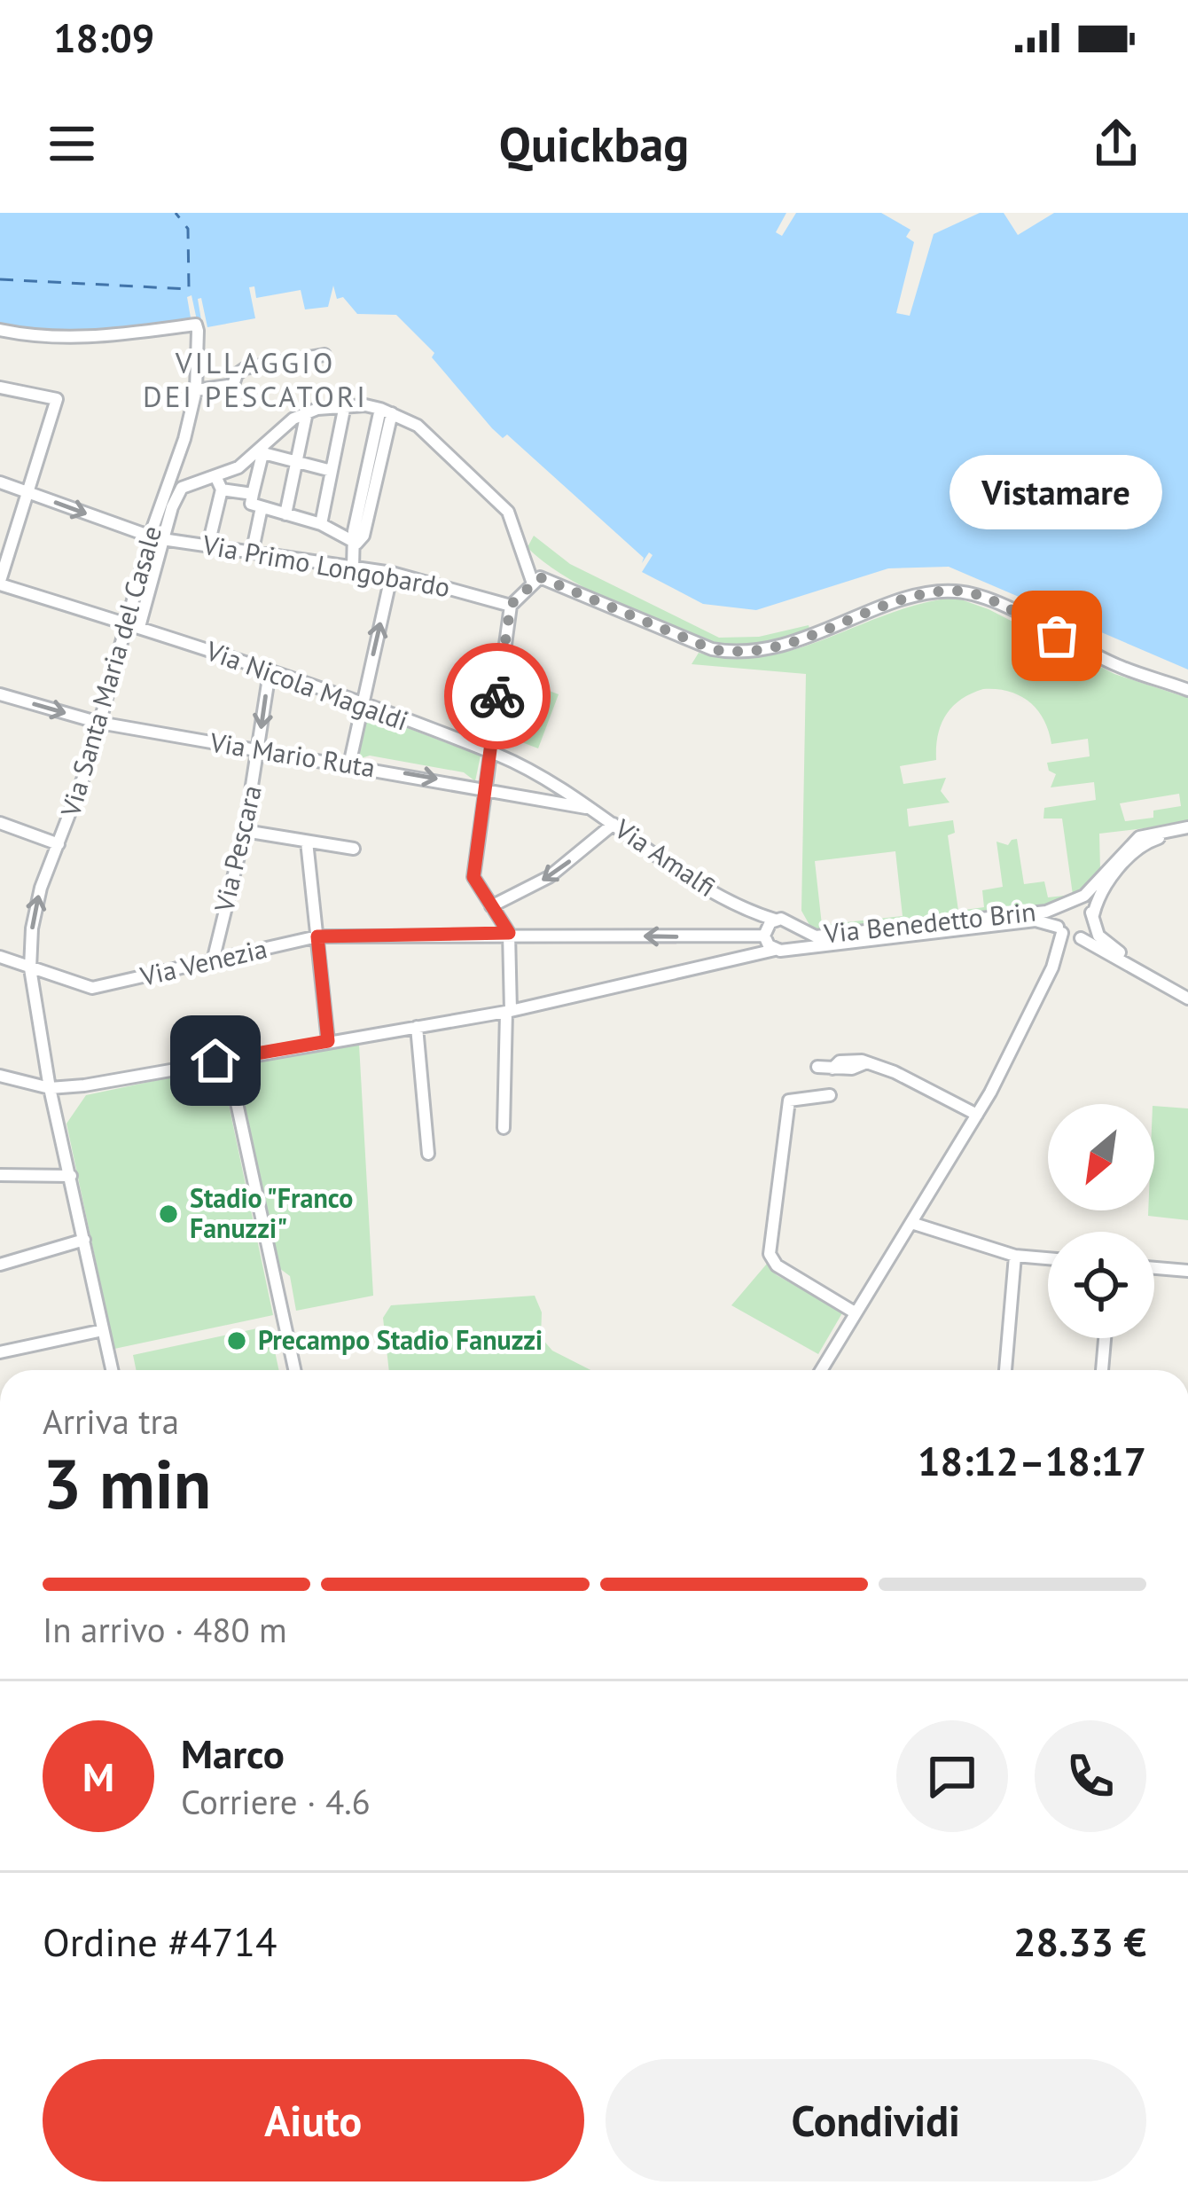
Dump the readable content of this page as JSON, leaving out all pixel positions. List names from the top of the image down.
{
  "streets": {
    "street": [
      "Via Primo Longobardo",
      "Via Santa Maria del Casale",
      "Via Nicola Magaldi",
      "Via Mario Ruta",
      "Via Pescara",
      "Via Amalfi",
      "Via Benedetto Brin",
      "Via Venezia"
    ]
  },
  "crossings": [
    ["Via Santa Maria del Casale", "Via Nicola Magaldi"],
    ["Via Santa Maria del Casale", "Via Mario Ruta"],
    ["Via Santa Maria del Casale", "Via Benedetto Brin"],
    ["Via Santa Maria del Casale", "Via Venezia"],
    ["Via Nicola Magaldi", "Via Pescara"],
    ["Via Nicola Magaldi", "Via Amalfi"],
    ["Via Mario Ruta", "Via Pescara"],
    ["Via Mario Ruta", "Via Amalfi"],
    ["Via Pescara", "Via Venezia"],
    ["Via Amalfi", "Via Benedetto Brin"],
    ["Via Amalfi", "Via Venezia"],
    ["Via Benedetto Brin", "Via Venezia"]
  ],
  "one_way": ["Via Mario Ruta"],
  "districts": ["VILLAGGIO DEI PESCATORI"],
  "places": ["Vistamare", "Stadio \"Franco Fanuzzi\"", "Precampo Stadio Fanuzzi"],
  "north": "bottom left",
  "page": {
    "status": "18:09",
    "header": "Quickbag",
    "bubble": "Vistamare",
    "heading": ["3 min", "Arriva tra", "18:12–18:17"],
    "panel": [
      "Marco",
      "Corriere · 4.6",
      "Ordine #4714",
      "28.33 €"
    ],
    "bar": "In arrivo · 480 m",
    "round": "M",
    "buttons": ["Aiuto", "Condividi"]
  }
}
